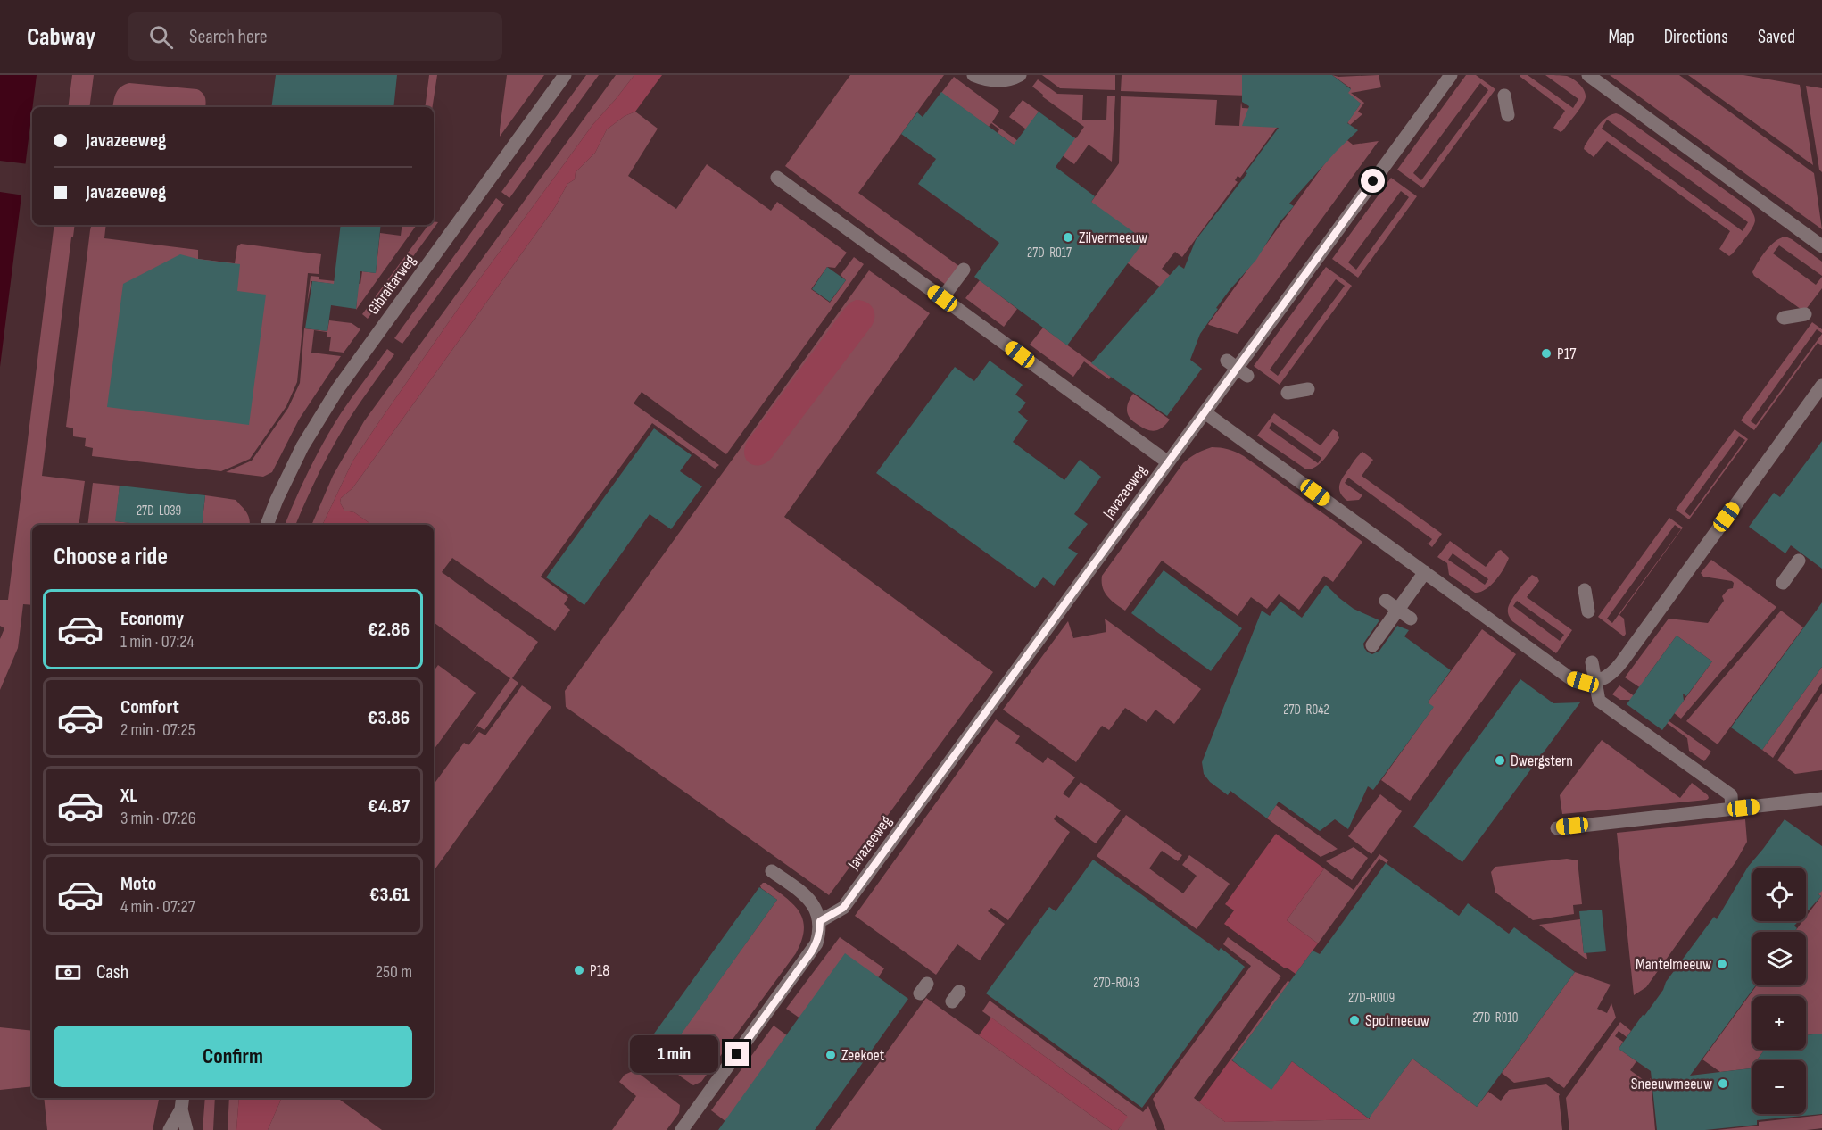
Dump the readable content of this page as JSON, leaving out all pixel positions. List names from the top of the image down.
{
  "streets": {
    "street": ["Gibraltarweg", "Javazeeweg"]
  },
  "places": [
    "Zilvermeeuw",
    "P17",
    "Dwergstern",
    "Mantelmeeuw",
    "P18",
    "Spotmeeuw",
    "Zeekoet",
    "Sneeuwmeeuw"
  ],
  "house_numbers": [
    "27D-R017",
    "27D-L039",
    "27D-R042",
    "27D-R043",
    "27D-R009",
    "27D-R010"
  ],
  "page": {
    "header": "Cabway",
    "search": "Search here",
    "nav": ["Map", "Directions", "Saved"],
    "banner": ["Javazeeweg", "Javazeeweg"],
    "heading": "Choose a ride",
    "list": [
      {
        "name": "Economy",
        "note": "1 min · 07:24",
        "value": "€2.86"
      },
      {
        "name": "Comfort",
        "note": "2 min · 07:25",
        "value": "€3.86"
      },
      {
        "name": "XL",
        "note": "3 min · 07:26",
        "value": "€4.87"
      },
      {
        "name": "Moto",
        "note": "4 min · 07:27",
        "value": "€3.61"
      }
    ],
    "map_buttons": ["+", "−"],
    "pay": ["Cash", "250 m"],
    "buttons": "Confirm",
    "bubble": "1 min"
  }
}
